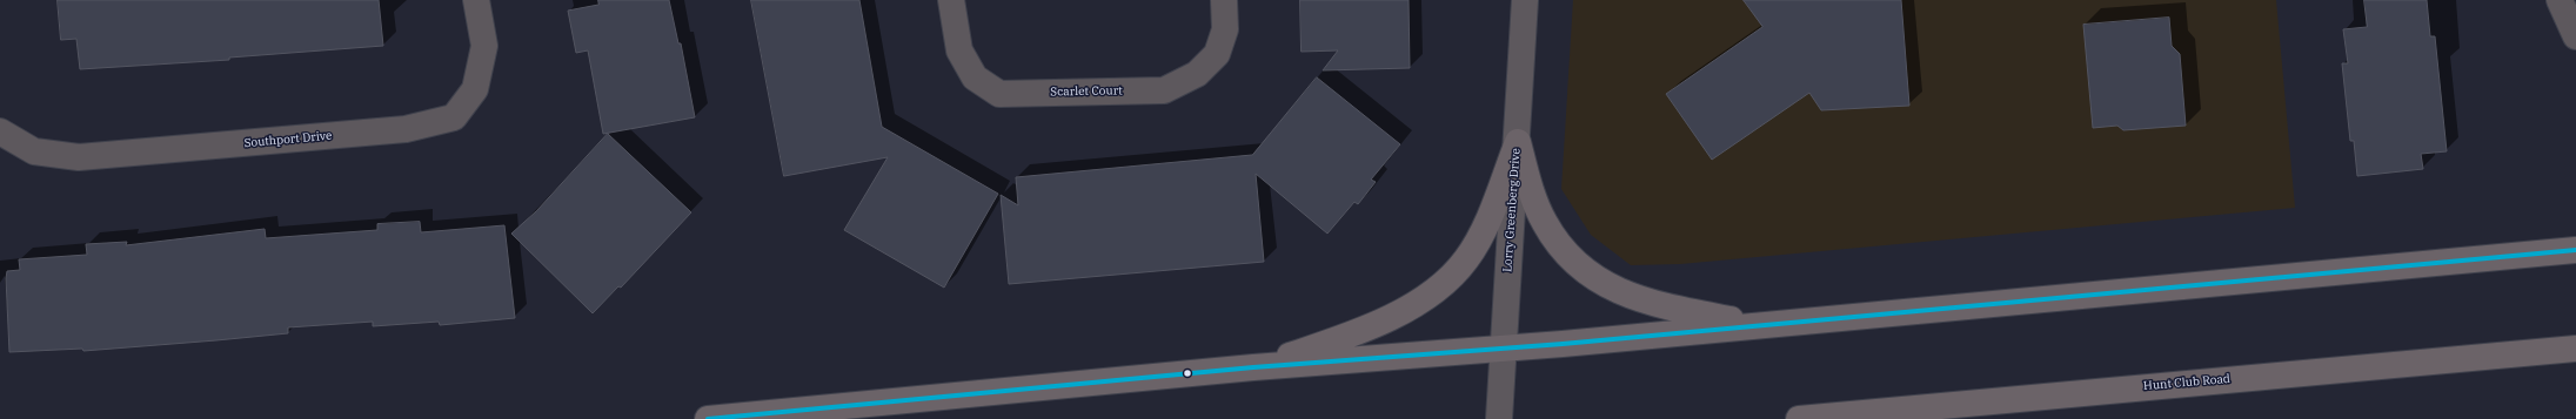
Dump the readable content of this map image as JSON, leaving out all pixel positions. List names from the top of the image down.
{
  "streets": {
    "main road": ["Hunt Club Road"],
    "street": ["Scarlet Court", "Southport Drive", "Lorry Greenberg Drive"]
  }
}
